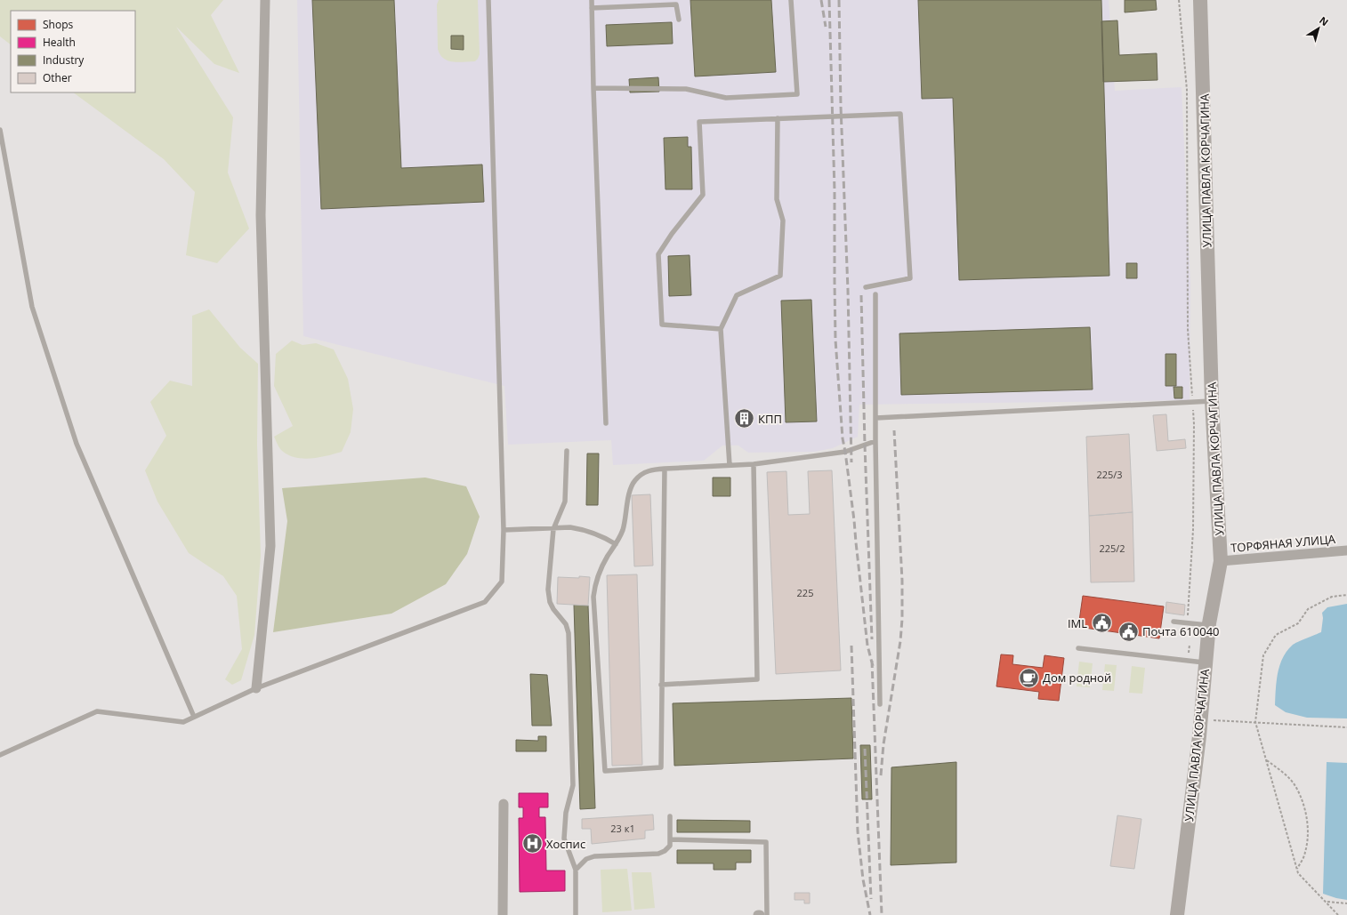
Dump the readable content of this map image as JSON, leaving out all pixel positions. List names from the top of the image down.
{
  "streets": {
    "main road": ["УЛИЦА ПАВЛА КОРЧАГИНА"],
    "street": ["ТОРФЯНАЯ УЛИЦА"]
  },
  "crossings": [
    ["УЛИЦА ПАВЛА КОРЧАГИНА", "ТОРФЯНАЯ УЛИЦА"]
  ],
  "places": {
    "building": ["КПП"],
    "public building": ["IML", "Почта 610040"],
    "cafe": ["Дом родной"],
    "hospital": ["Хоспис"]
  },
  "house_numbers": [
    "225/3",
    "225/2",
    "225",
    "23 к1"
  ],
  "legend": [
    "Shops",
    "Health",
    "Industry",
    "Other"
  ],
  "north": "top right"
}
